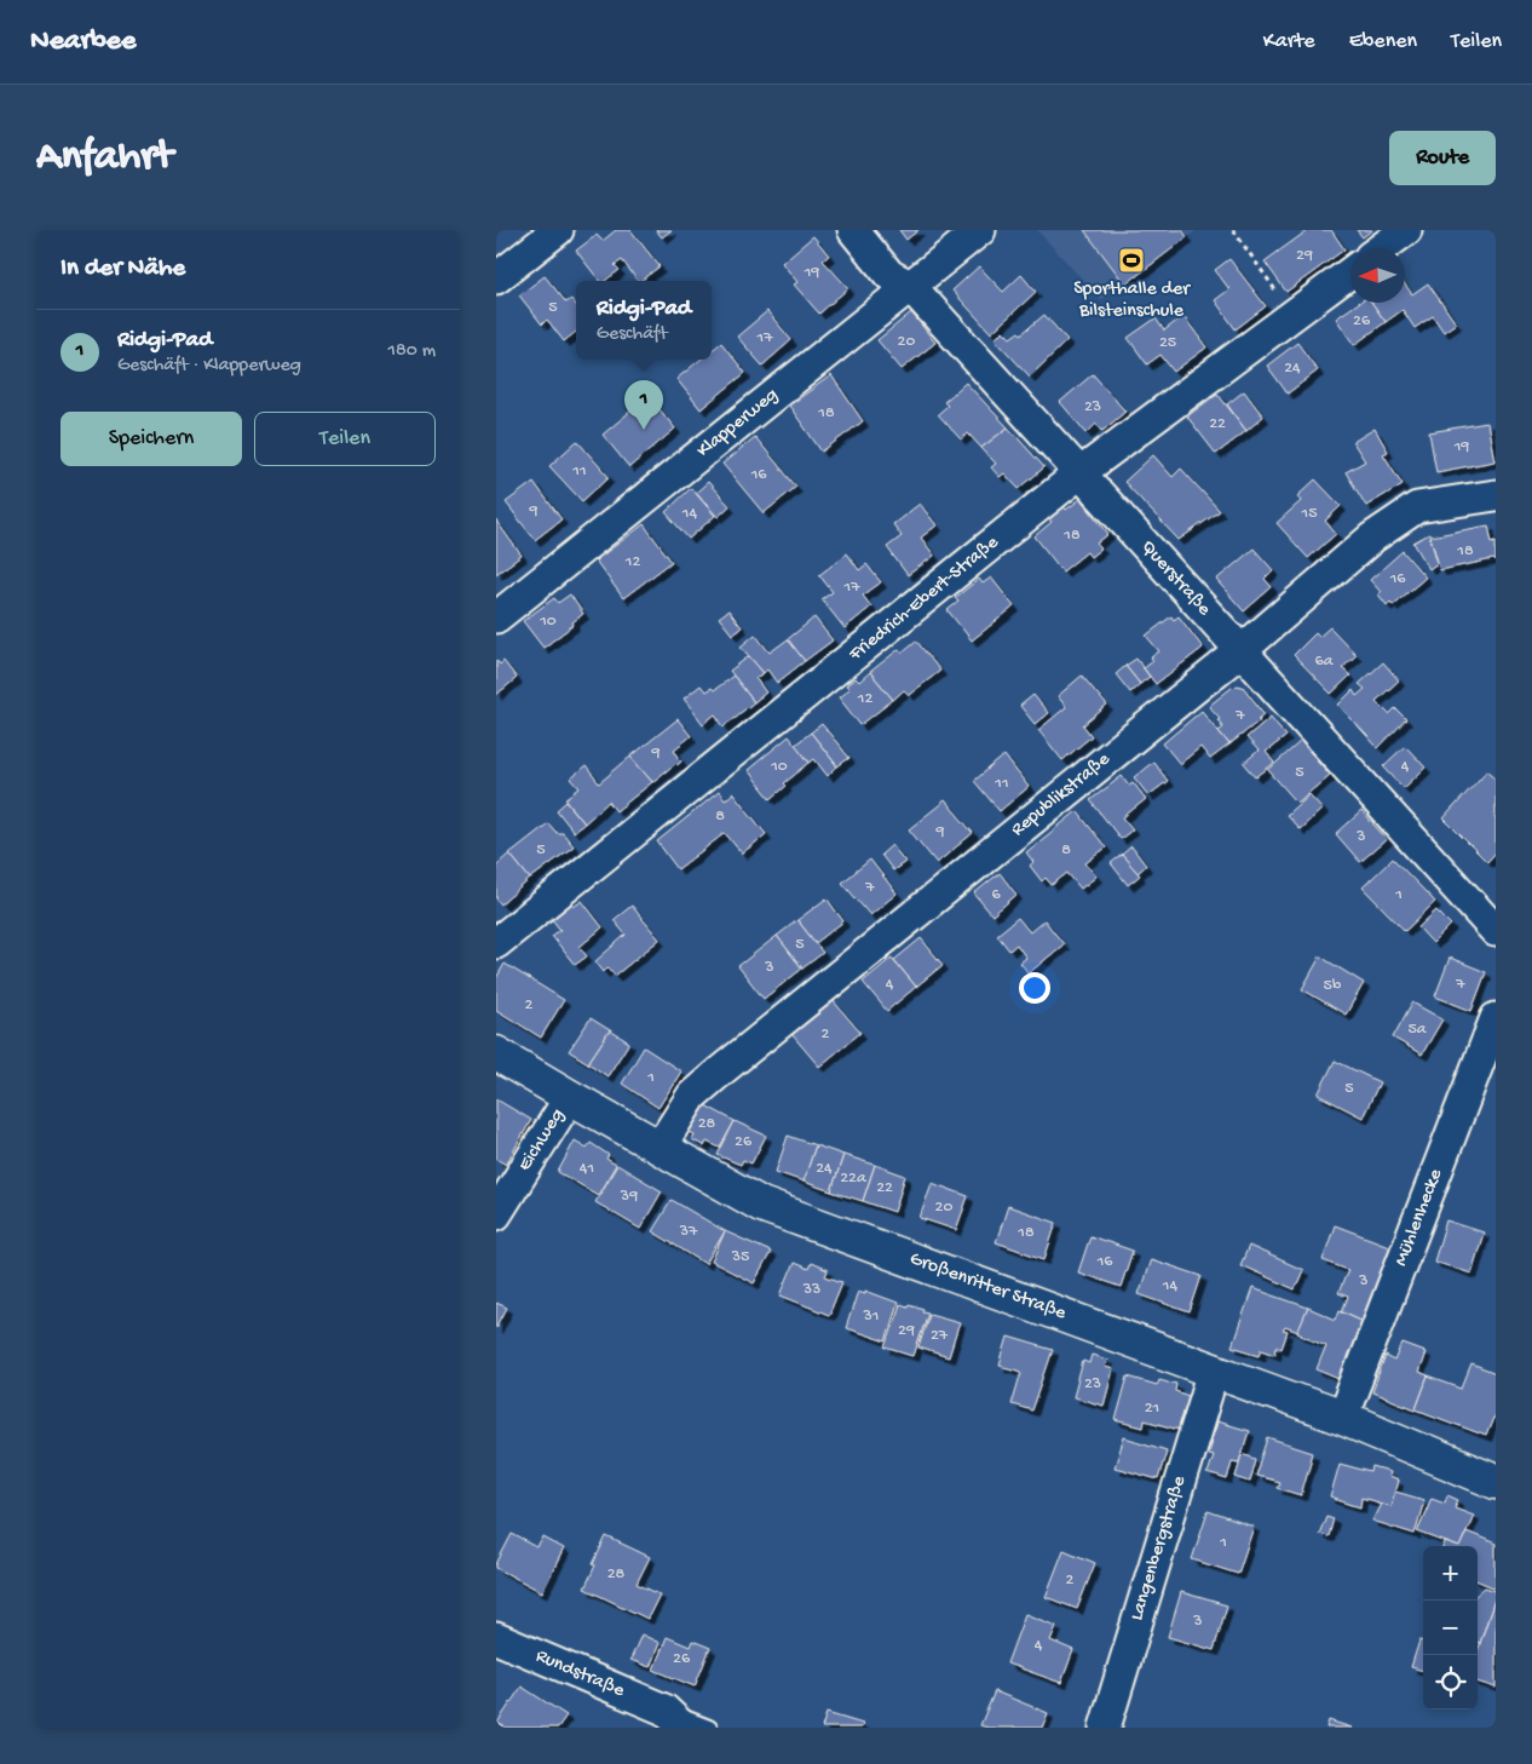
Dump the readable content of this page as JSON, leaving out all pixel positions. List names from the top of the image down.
{
  "streets": {
    "main road": ["Großenritter Straße"],
    "street": [
      "Klapperweg",
      "Querstraße",
      "Friedrich-Ebert-Straße",
      "Republikstraße",
      "Eichweg",
      "Mühlenhecke",
      "Langenbergstraße",
      "Rundstraße"
    ]
  },
  "crossings": [
    ["Klapperweg", "Querstraße"],
    ["Querstraße", "Friedrich-Ebert-Straße"],
    ["Querstraße", "Republikstraße"],
    ["Republikstraße", "Großenritter Straße"],
    ["Eichweg", "Großenritter Straße"],
    ["Mühlenhecke", "Großenritter Straße"],
    ["Großenritter Straße", "Langenbergstraße"]
  ],
  "places": {
    "sports": ["Sporthalle der Bilsteinschule"]
  },
  "house_numbers": [
    "29",
    "19",
    "5",
    "26",
    "17",
    "20",
    "25",
    "24",
    "23",
    "18",
    "22",
    "19",
    "11",
    "16",
    "9",
    "14",
    "15",
    "18",
    "18",
    "12",
    "16",
    "17",
    "10",
    "6a",
    "12",
    "7",
    "9",
    "10",
    "4",
    "5",
    "11",
    "8",
    "9",
    "3",
    "5",
    "8",
    "7",
    "6",
    "1",
    "5",
    "3",
    "4",
    "7",
    "5b",
    "2",
    "5a",
    "2",
    "1",
    "5",
    "28",
    "26",
    "41",
    "24",
    "22a",
    "22",
    "39",
    "20",
    "37",
    "18",
    "35",
    "16",
    "3",
    "14",
    "33",
    "31",
    "29",
    "27",
    "23",
    "21",
    "1",
    "28",
    "2",
    "3",
    "4",
    "26"
  ],
  "north": "left",
  "page": {
    "header": "Nearbee",
    "nav": ["Karte", "Ebenen", "Teilen"],
    "buttons": [
      "Route",
      ["Speichern", "Teilen"]
    ],
    "title": "Anfahrt",
    "heading": "In der Nähe",
    "popup": ["Ridgi-Pad", "Geschäft"],
    "list": [
      {
        "mark": "1",
        "name": "Ridgi-Pad",
        "note": "Geschäft · Klapperweg",
        "value": "180 m"
      }
    ],
    "pins": "1",
    "map_buttons": ["+", "−"]
  }
}
